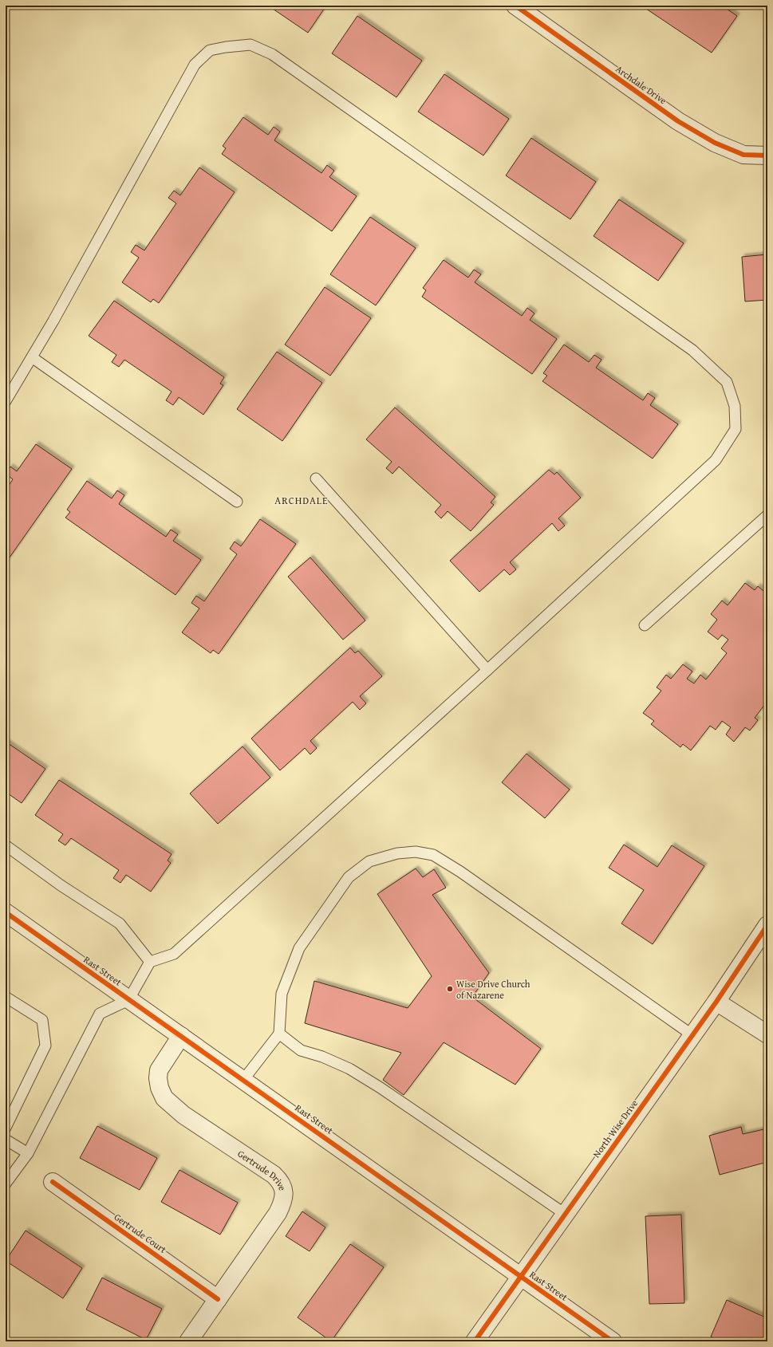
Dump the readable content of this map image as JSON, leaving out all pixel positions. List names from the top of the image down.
{
  "streets": {
    "street": [
      "Archdale Drive",
      "Rast Street",
      "North Wise Drive",
      "Gertrude Drive",
      "Gertrude Court"
    ]
  },
  "crossings": [
    ["Rast Street", "North Wise Drive"],
    ["Rast Street", "Gertrude Drive"],
    ["Gertrude Drive", "Gertrude Court"]
  ],
  "districts": ["ARCHDALE"],
  "places": ["Wise Drive Church of Nazarene"]
}
